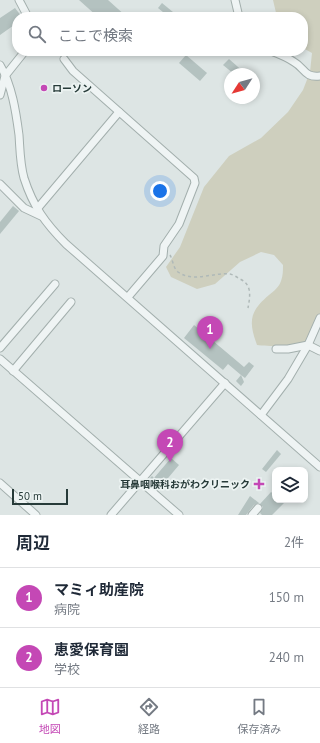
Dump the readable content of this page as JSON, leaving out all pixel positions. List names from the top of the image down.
{
  "places": {
    "other": ["ローソン"],
    "health": ["耳鼻咽喉科おがわクリニック"]
  },
  "scale_bar": "50 m",
  "north": "bottom left",
  "page": {
    "search": "ここで検索",
    "pins": ["1", "2"],
    "scale": "50 m",
    "heading": ["周辺", "2件"],
    "list": [
      {
        "mark": "1",
        "name": "マミィ助産院",
        "note": "病院",
        "value": "150 m"
      },
      {
        "mark": "2",
        "name": "恵愛保育園",
        "note": "学校",
        "value": "240 m"
      }
    ],
    "nav": ["地図", "経路", "保存済み"]
  }
}
